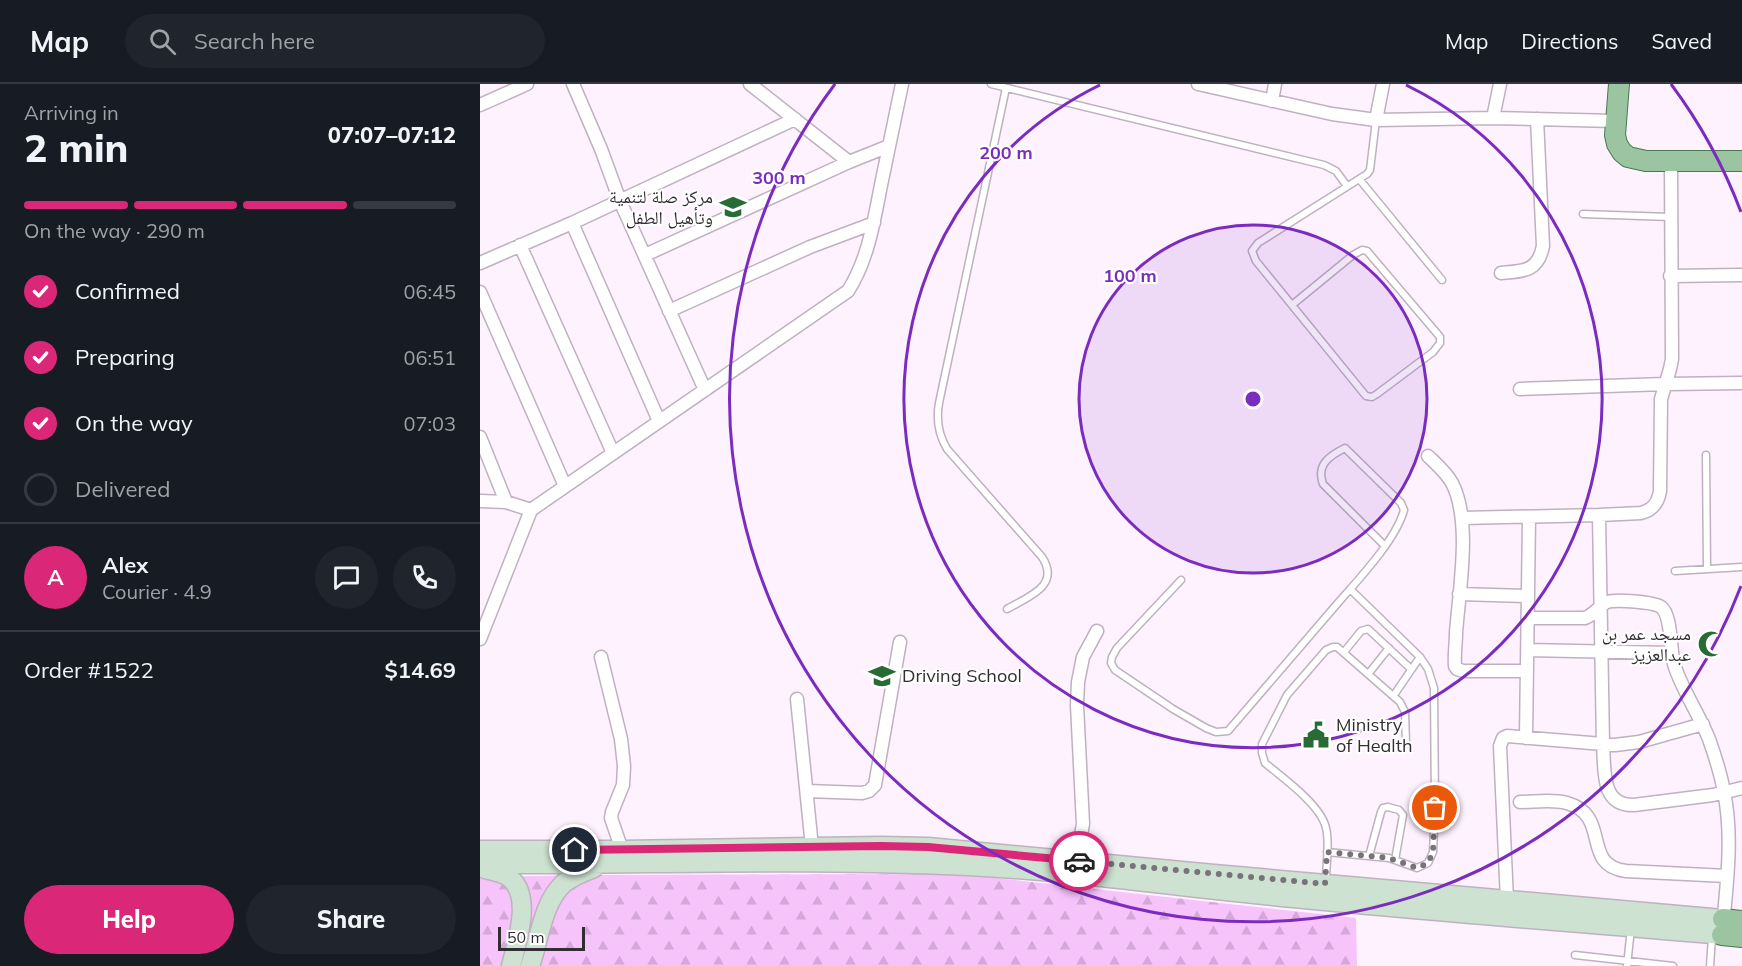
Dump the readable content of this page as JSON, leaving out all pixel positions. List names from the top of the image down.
{
  "places": {
    "school or university": ["مركز صلة لتنمية وتأهيل الطفل", "Driving School"],
    "mosque": ["مسجد عمر بن عبدالعزيز"],
    "public building": ["Ministry of Health"]
  },
  "scale_bar": "50 m",
  "page": {
    "header": "Map",
    "search": "Search here",
    "nav": ["Map", "Directions", "Saved"],
    "heading": ["2 min", "Arriving in", "07:07–07:12"],
    "panel": [
      "Alex",
      "Courier · 4.9",
      "Order #1522",
      "$14.69"
    ],
    "bar": "On the way · 290 m",
    "list": [
      ["Confirmed", "06:45"],
      ["Preparing", "06:51"],
      ["On the way", "07:03"],
      "Delivered"
    ],
    "round": "A",
    "buttons": ["Help", "Share"],
    "scale": "50 m"
  },
  "rings": ["200 m", "300 m", "100 m"]
}
